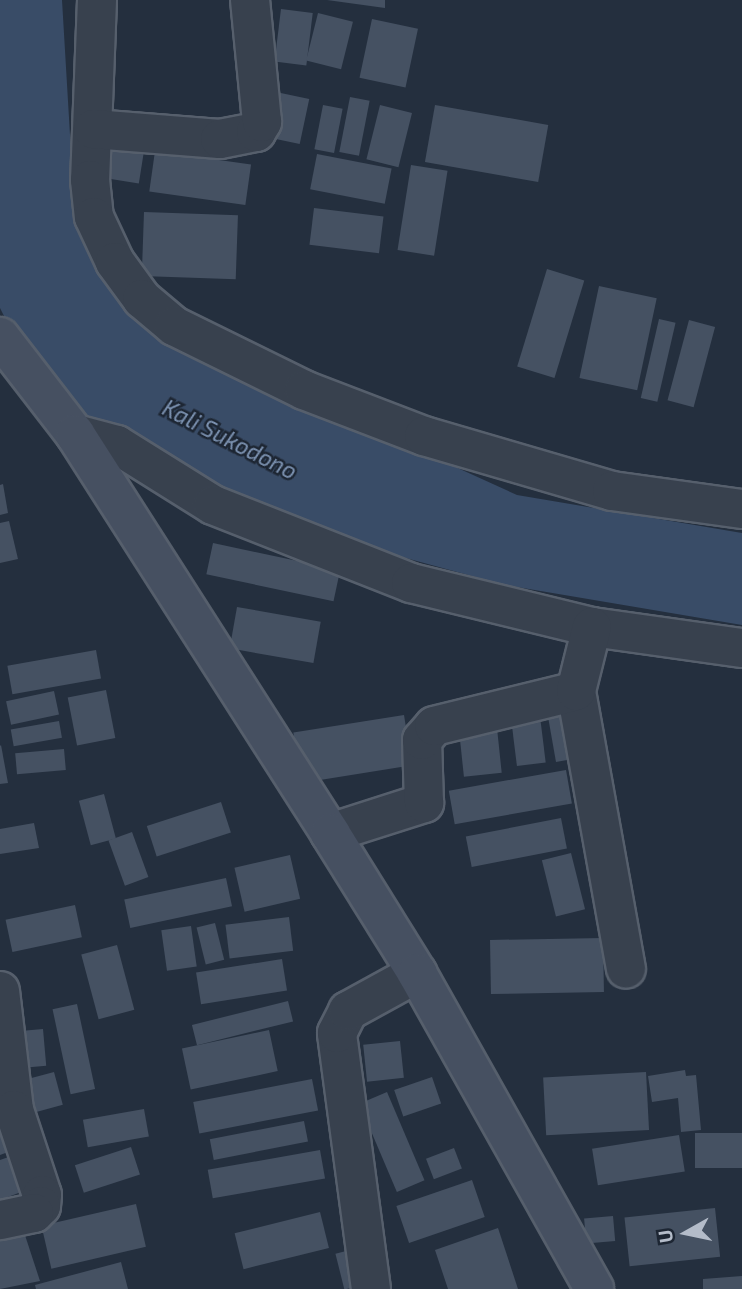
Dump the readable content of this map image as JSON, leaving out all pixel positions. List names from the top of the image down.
{
  "water": ["Kali Sukodono"],
  "north": "left"
}
